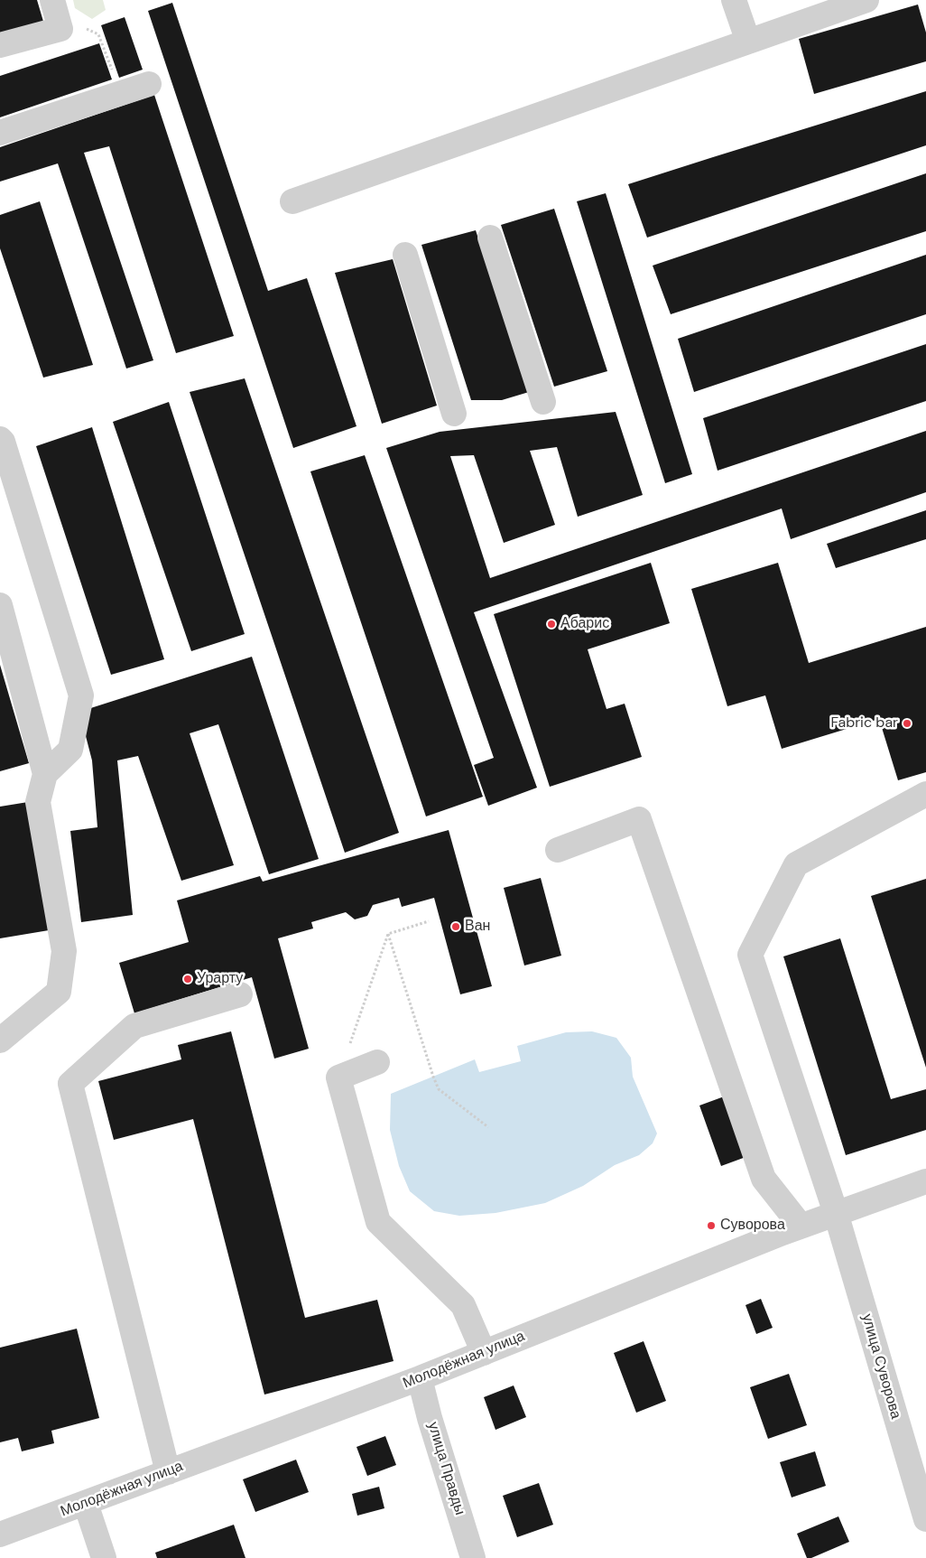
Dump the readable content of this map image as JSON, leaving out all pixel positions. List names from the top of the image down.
{
  "streets": {
    "street": ["Молодёжная улица", "улица Суворова", "улица Правды"]
  },
  "crossings": [
    ["Молодёжная улица", "улица Суворова"],
    ["Молодёжная улица", "улица Правды"]
  ],
  "places": [
    "Абарис",
    "Fabric bar",
    "Ван",
    "Урарту",
    "Суворова"
  ]
}
